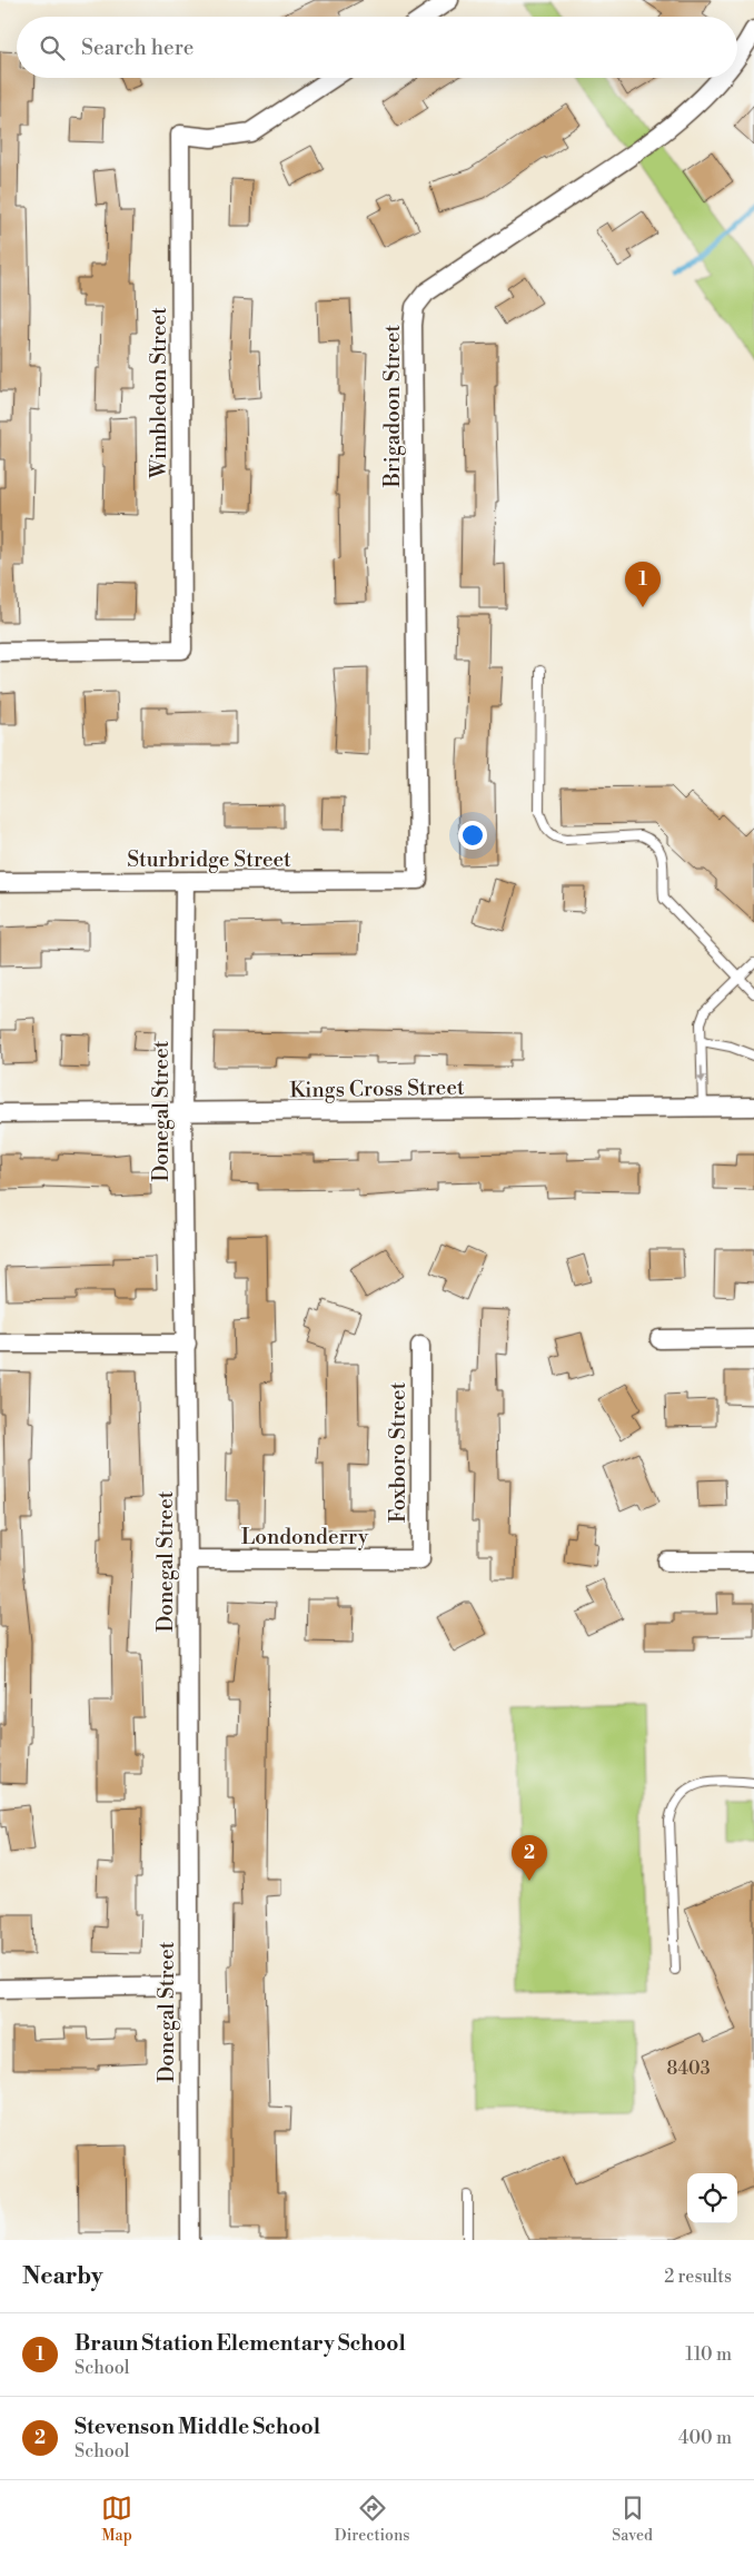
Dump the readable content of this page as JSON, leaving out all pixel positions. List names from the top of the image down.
{
  "streets": {
    "street": [
      "Wimbledon Street",
      "Brigadoon Street",
      "Sturbridge Street",
      "Kings Cross Street",
      "Donegal Street",
      "Foxboro Street",
      "Londonderry"
    ]
  },
  "crossings": [
    ["Brigadoon Street", "Sturbridge Street"],
    ["Sturbridge Street", "Donegal Street"],
    ["Kings Cross Street", "Donegal Street"],
    ["Donegal Street", "Londonderry"],
    ["Foxboro Street", "Londonderry"]
  ],
  "house_numbers": ["8403"],
  "page": {
    "search": "Search here",
    "pins": ["1", "2"],
    "heading": ["Nearby", "2 results"],
    "list": [
      {
        "mark": "1",
        "name": "Braun Station Elementary School",
        "note": "School",
        "value": "110 m"
      },
      {
        "mark": "2",
        "name": "Stevenson Middle School",
        "note": "School",
        "value": "400 m"
      }
    ],
    "nav": ["Map", "Directions", "Saved"]
  }
}
